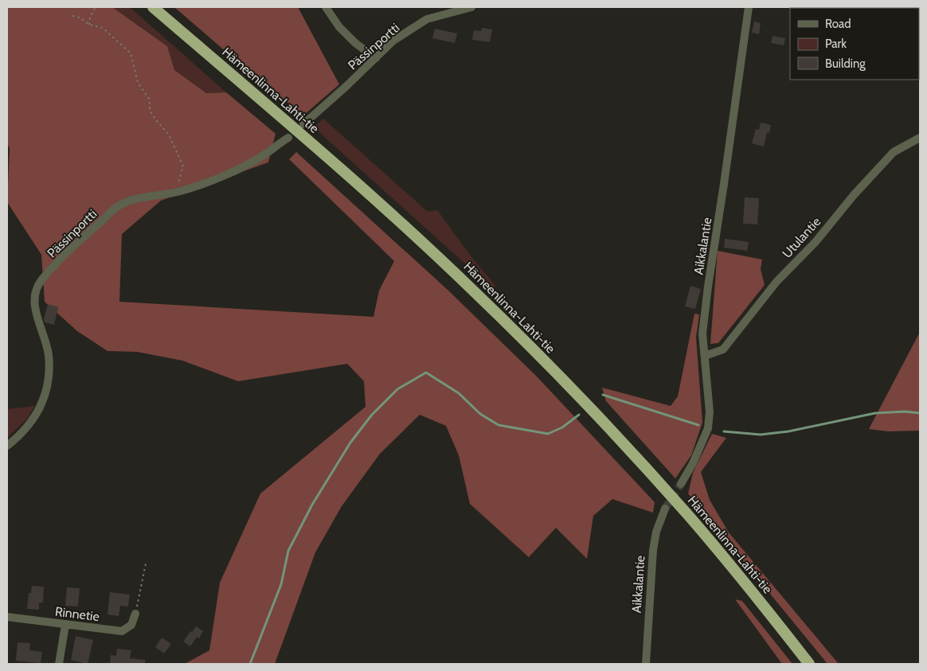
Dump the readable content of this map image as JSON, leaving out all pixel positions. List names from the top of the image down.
{
  "streets": {
    "highway": ["Hämeenlinna-Lahti-tie"],
    "street": [
      "Pässinportti",
      "Utulantie",
      "Aikkalantie",
      "Rinnetie"
    ]
  },
  "crossings": [
    ["Utulantie", "Aikkalantie"]
  ],
  "legend": ["Road", "Park", "Building"]
}
